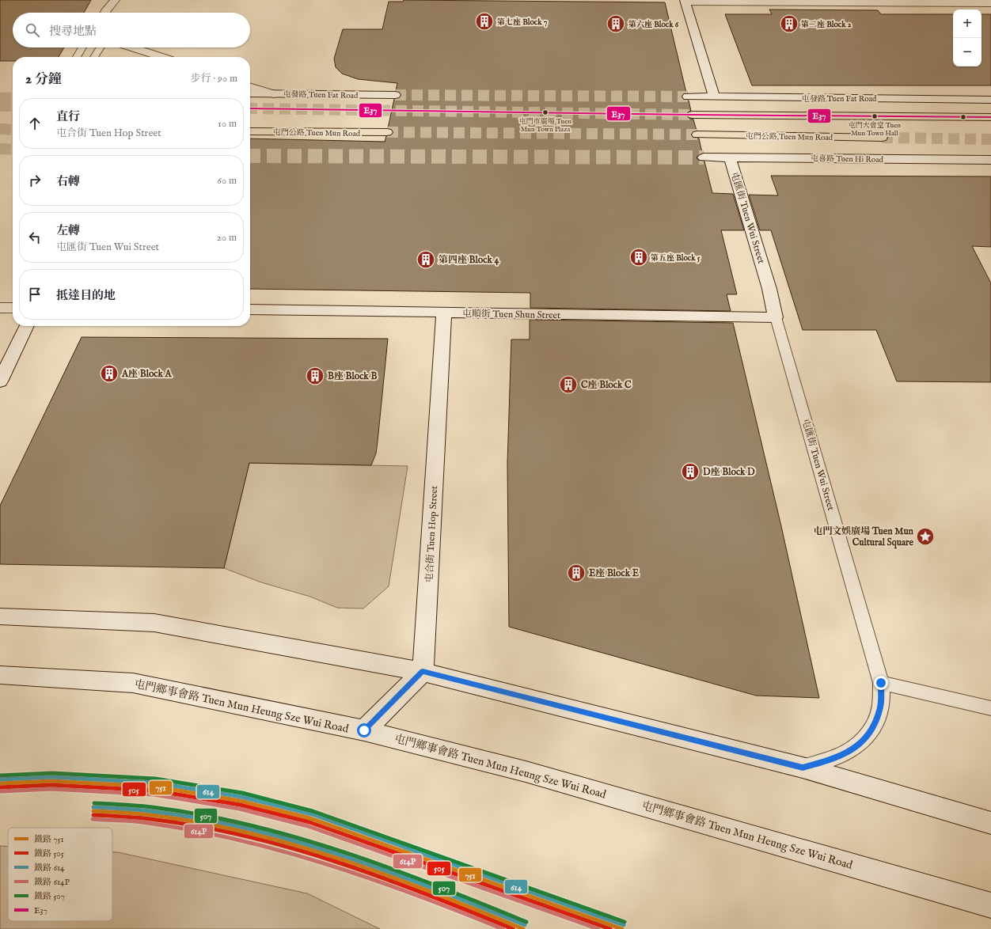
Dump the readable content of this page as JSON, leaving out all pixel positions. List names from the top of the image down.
{
  "streets": {
    "highway": ["屯門公路 Tuen Mun Road"],
    "street": [
      "屯發路 Tuen Fat Road",
      "屯喜路 Tuen Hi Road",
      "屯匯街 Tuen Wui Street",
      "屯順街 Tuen Shun Street",
      "屯合街 Tuen Hop Street",
      "屯門鄉事會路 Tuen Mun Heung Sze Wui Road"
    ]
  },
  "crossings": [
    ["屯喜路 Tuen Hi Road", "屯匯街 Tuen Wui Street"],
    ["屯匯街 Tuen Wui Street", "屯順街 Tuen Shun Street"],
    ["屯順街 Tuen Shun Street", "屯合街 Tuen Hop Street"]
  ],
  "places": {
    "building": [
      "第七座 Block 7",
      "第六座 Block 6",
      "第二座 Block 2",
      "第五座 Block 5",
      "第四座 Block 4",
      "A座 Block A",
      "B座 Block B",
      "C座 Block C",
      "D座 Block D",
      "E座 Block E"
    ],
    "other": ["屯門市廣場 Tuen Mun Town Plaza", "屯門大會堂 Tuen Mun Town Hall"],
    "place": ["屯門文娛廣場 Tuen Mun Cultural Square"]
  },
  "lines": [
    "transit line E37",
    "rail line 507",
    "rail line 614",
    "rail line 751",
    "rail line 505",
    "rail line 614P"
  ],
  "legend": [
    "鐵路 751",
    "鐵路 505",
    "鐵路 614",
    "鐵路 614P",
    "鐵路 507",
    "E37"
  ],
  "page": {
    "map_buttons": ["+", "−"],
    "search": "搜尋地點",
    "heading": ["2 分鐘", "步行 · 90 m"],
    "list": [
      ["直行", "屯合街 Tuen Hop Street", "10 m"],
      ["右轉", "60 m"],
      ["左轉", "屯匯街 Tuen Wui Street", "20 m"],
      "抵達目的地"
    ]
  }
}
